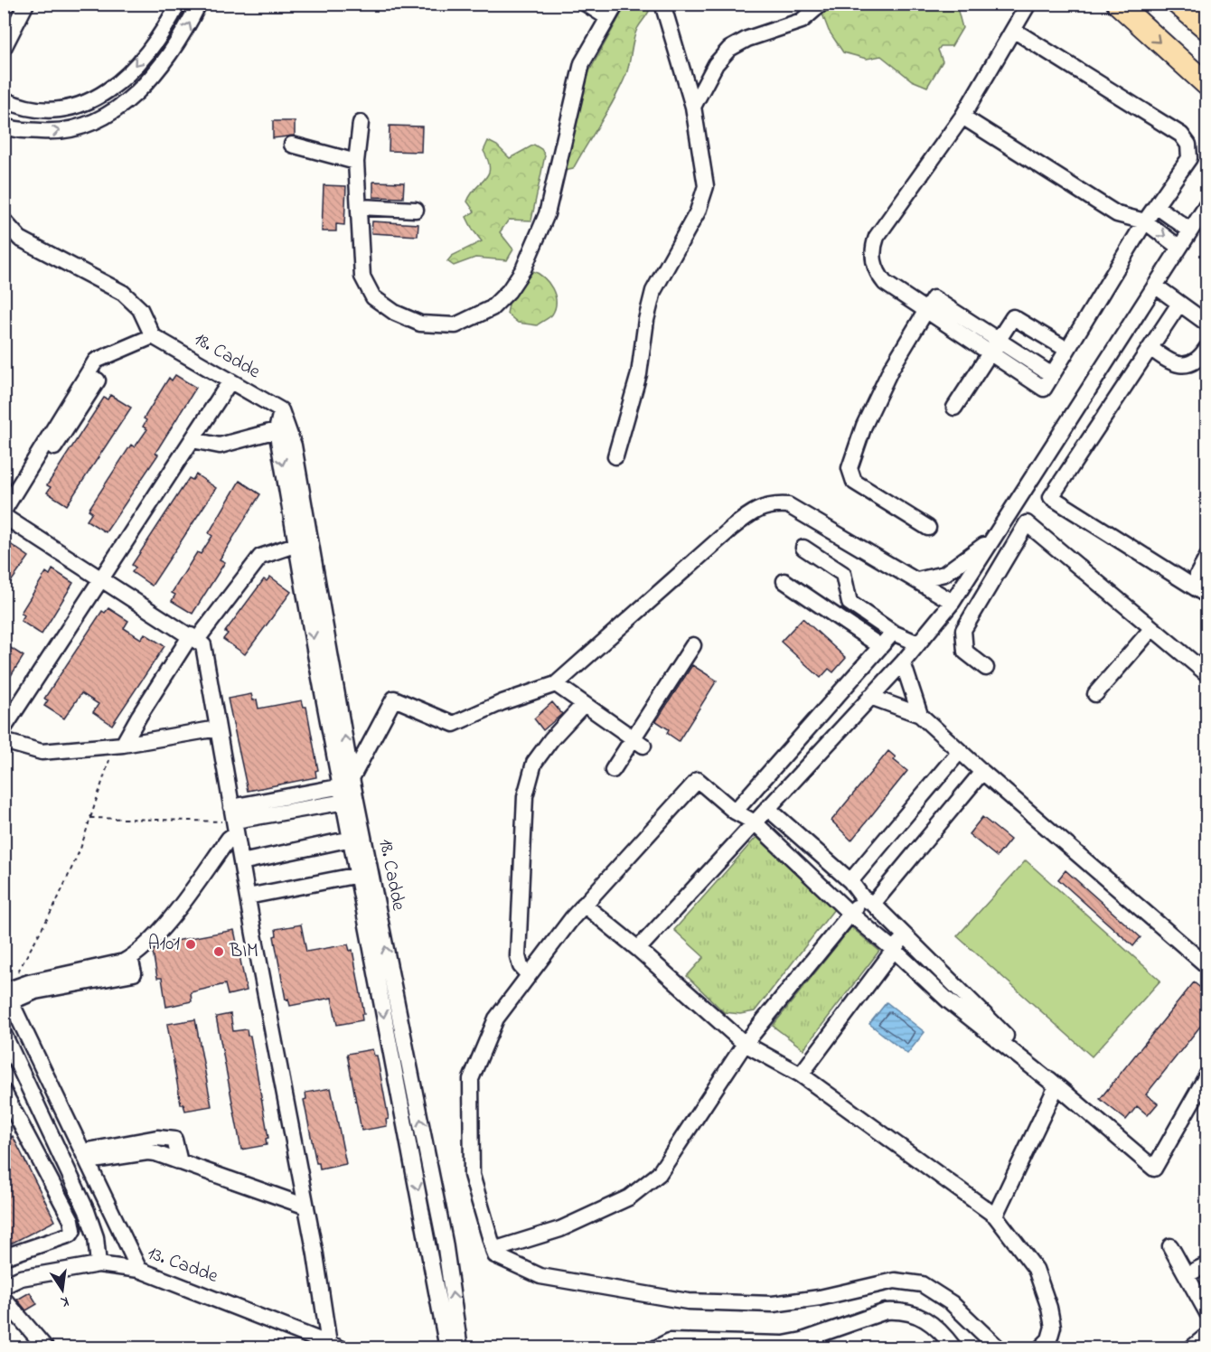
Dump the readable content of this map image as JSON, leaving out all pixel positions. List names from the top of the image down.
{
  "streets": {
    "street": ["18. Cadde", "13. Cadde"]
  },
  "places": ["A101", "BIM"],
  "north": "bottom"
}
